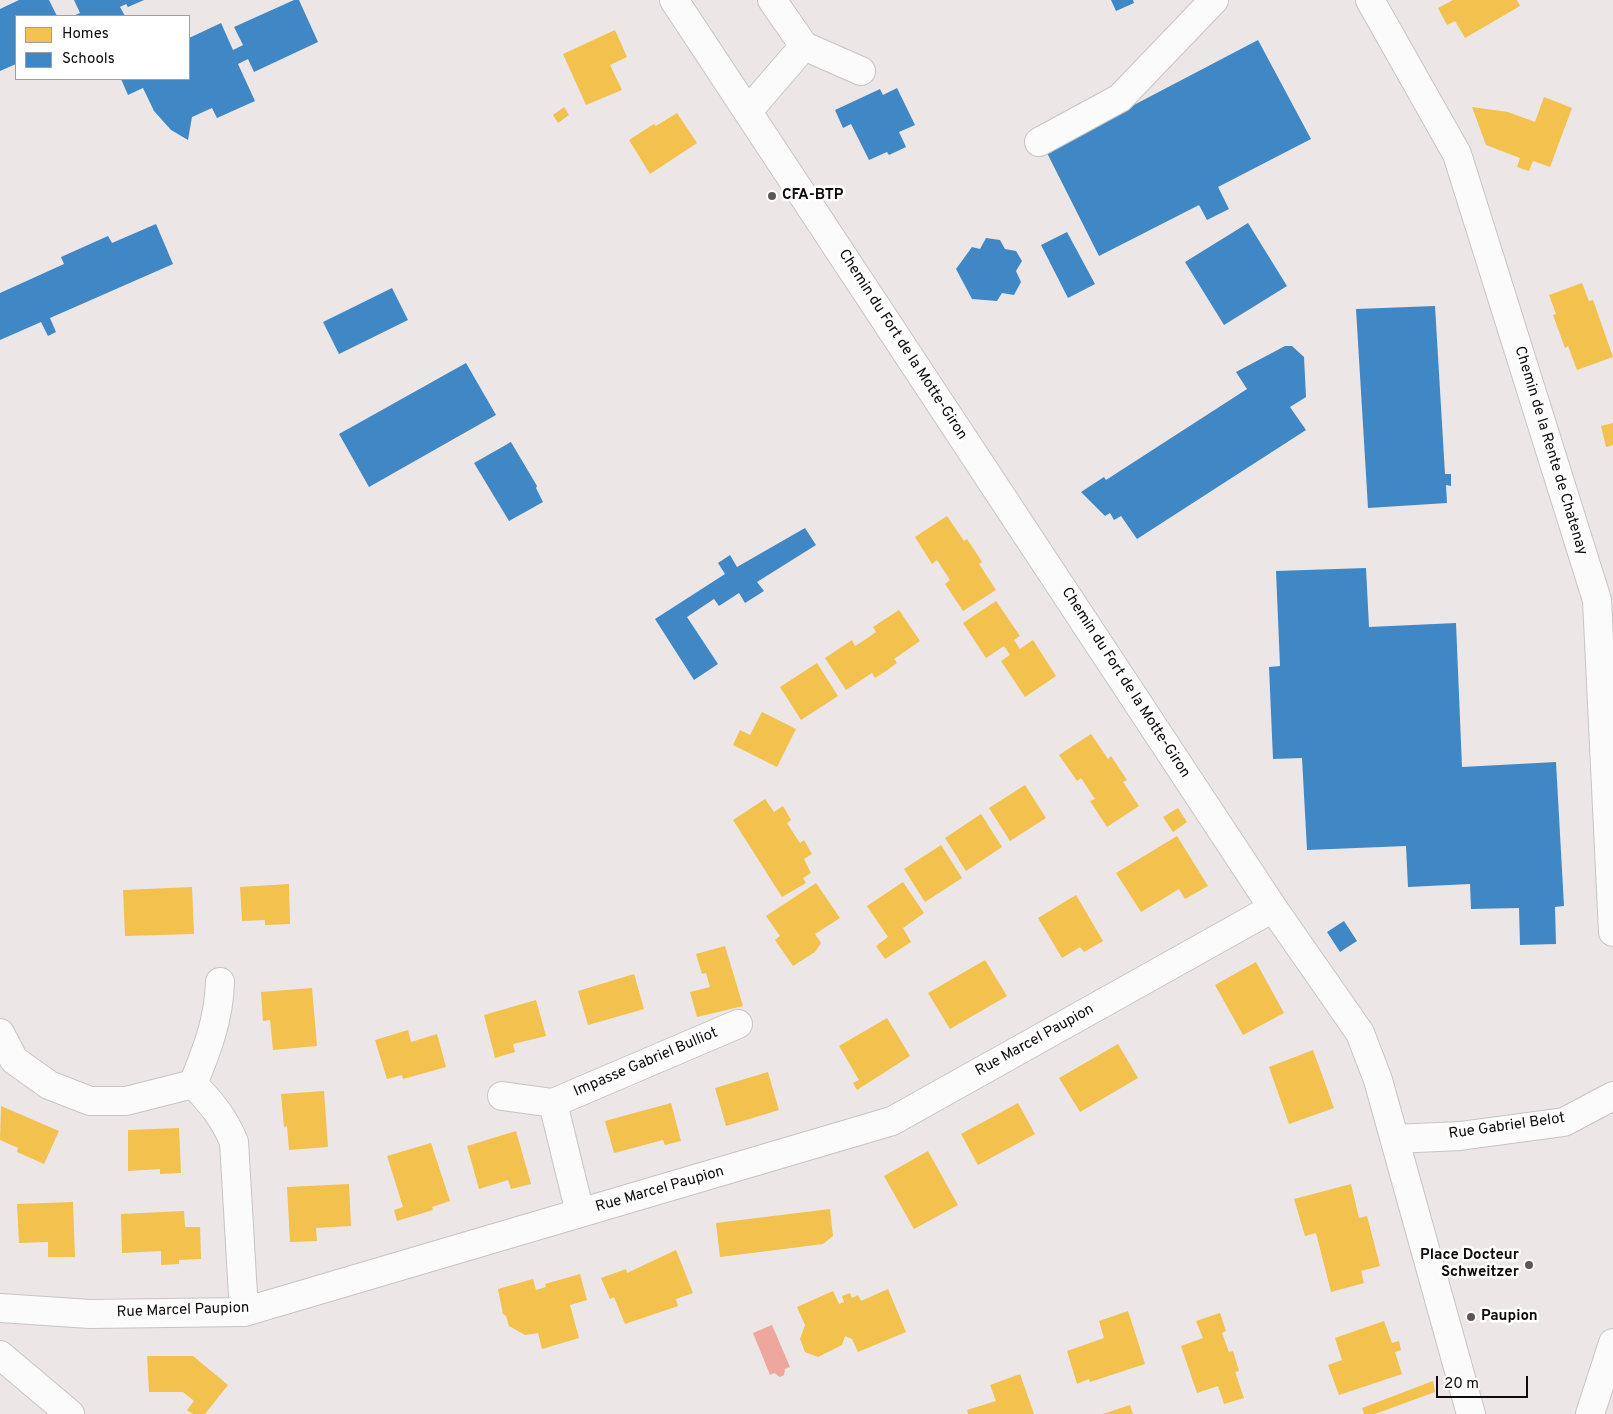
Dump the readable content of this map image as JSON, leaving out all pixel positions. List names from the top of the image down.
{
  "streets": {
    "street": [
      "Chemin du Fort de la Motte-Giron",
      "Chemin de la Rente de Chatenay",
      "Rue Marcel Paupion",
      "Impasse Gabriel Bulliot",
      "Rue Gabriel Belot"
    ]
  },
  "crossings": [
    ["Chemin du Fort de la Motte-Giron", "Rue Marcel Paupion"],
    ["Chemin du Fort de la Motte-Giron", "Rue Gabriel Belot"]
  ],
  "places": ["CFA-BTP", "Place Docteur Schweitzer", "Paupion"],
  "legend": ["Homes", "Schools"],
  "scale_bar": "20 m"
}
